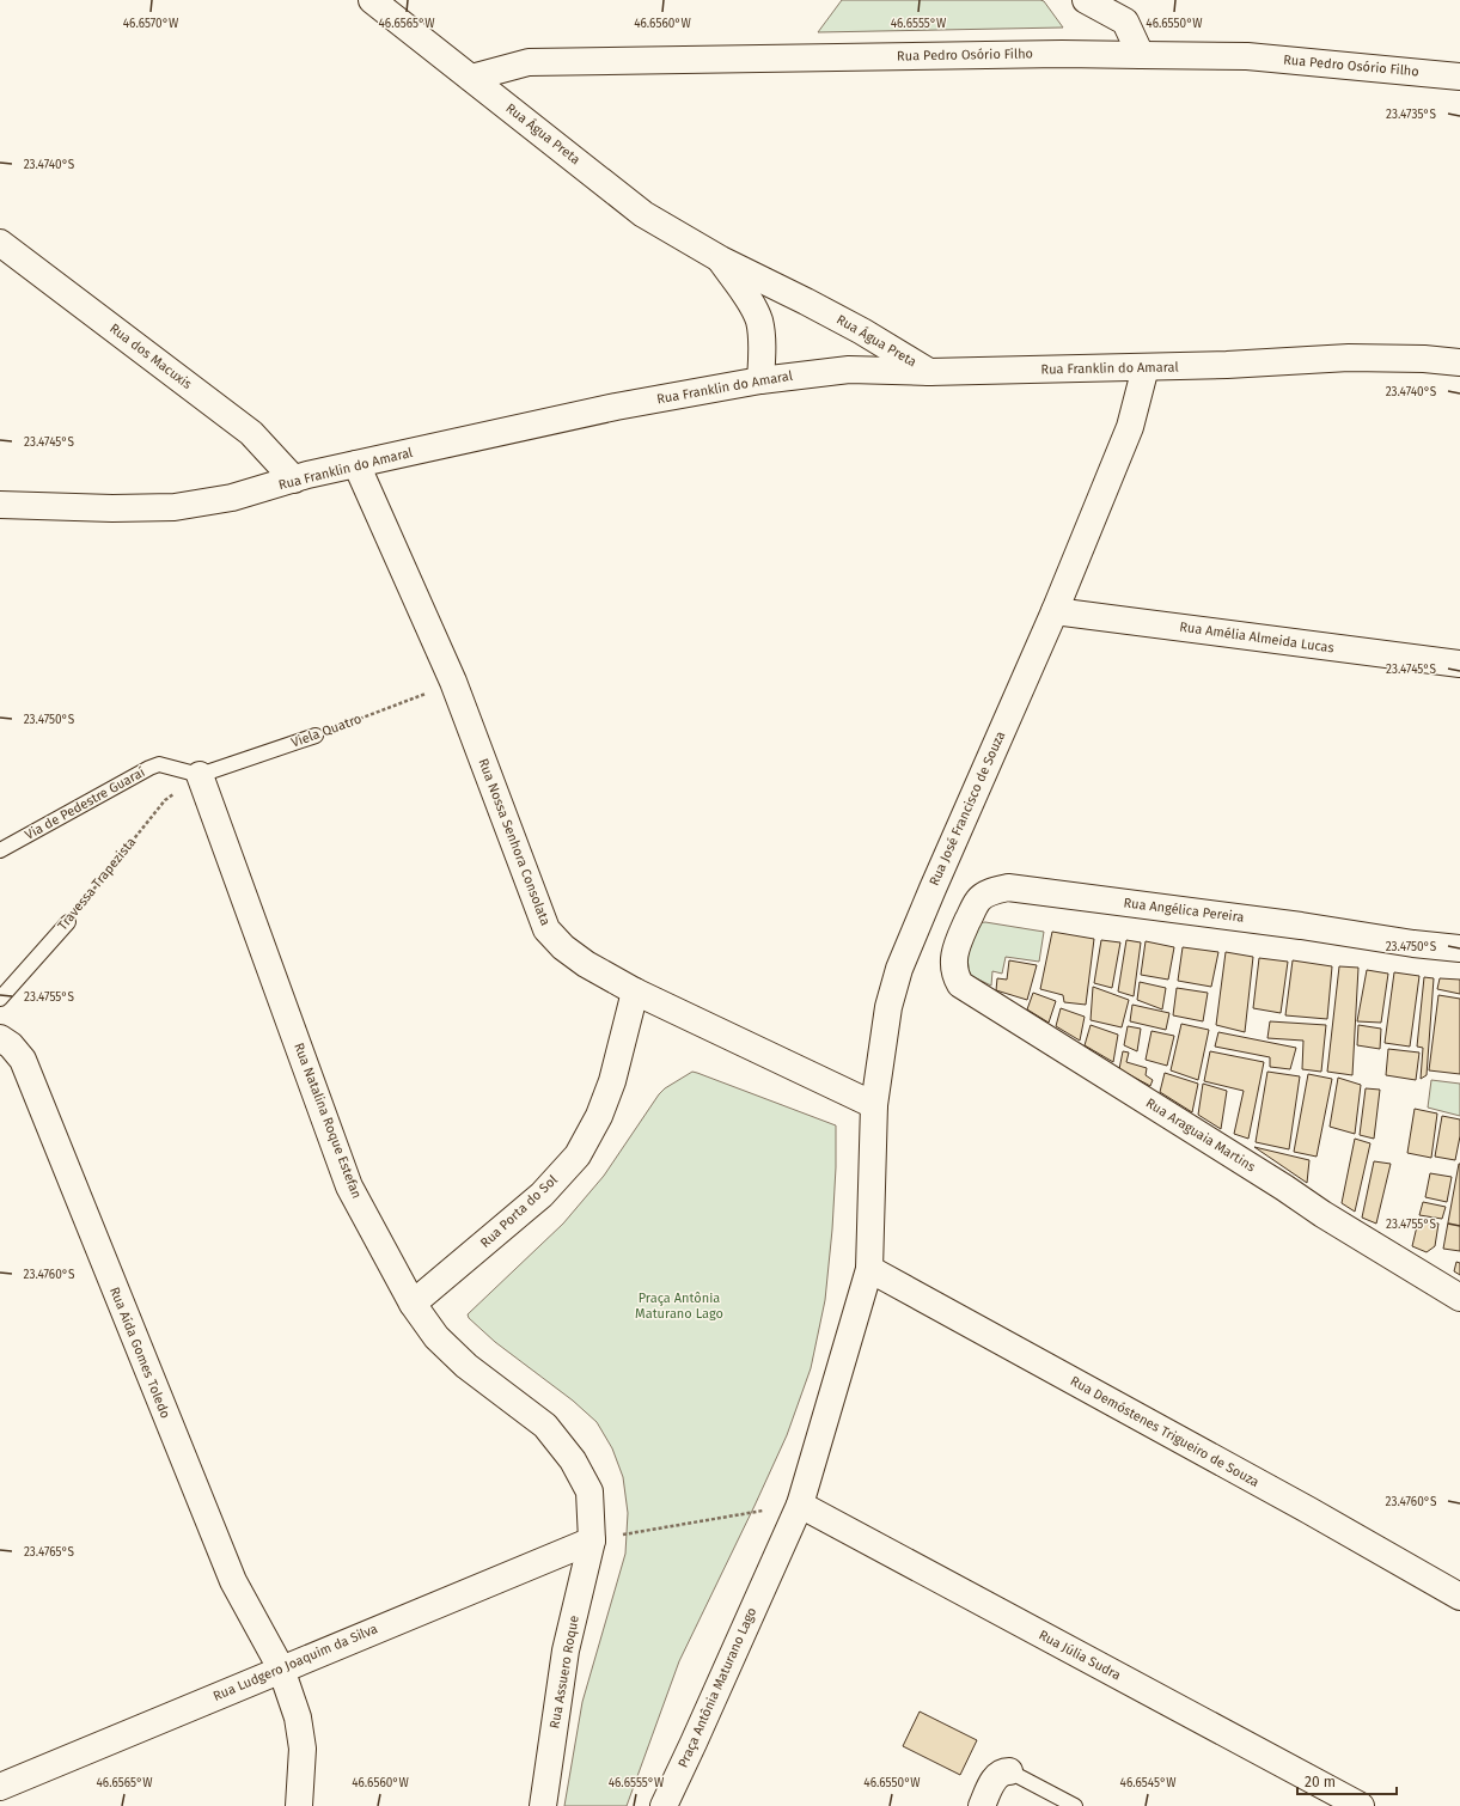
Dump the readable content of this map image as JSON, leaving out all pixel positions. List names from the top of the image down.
{
  "streets": {
    "street": [
      "Rua Pedro Osório Filho",
      "Rua Água Preta",
      "Rua dos Macuxis",
      "Rua Franklin do Amaral",
      "Rua Amélia Almeida Lucas",
      "Rua José Francisco de Souza",
      "Rua Nossa Senhora Consolata",
      "Rua Angélica Pereira",
      "Rua Natalina Roque Estefan",
      "Rua Araguaia Martins",
      "Rua Porta do Sol",
      "Rua Aída Gomes Toledo",
      "Rua Demóstenes Trigueiro de Souza",
      "Rua Júlia Sudra",
      "Rua Ludgero Joaquim da Silva",
      "Rua Assuero Roque",
      "Praça Antônia Maturano Lago"
    ],
    "lane": ["Viela Quatro", "Via de Pedestre Guaraí", "Travessa Trapezista"]
  },
  "crossings": [
    ["Rua Pedro Osório Filho", "Rua Água Preta"],
    ["Rua Água Preta", "Rua Franklin do Amaral"],
    ["Rua dos Macuxis", "Rua Franklin do Amaral"],
    ["Rua Franklin do Amaral", "Rua José Francisco de Souza"],
    ["Rua Franklin do Amaral", "Rua Nossa Senhora Consolata"],
    ["Rua Amélia Almeida Lucas", "Rua José Francisco de Souza"],
    ["Viela Quatro", "Via de Pedestre Guaraí"],
    ["Viela Quatro", "Rua Nossa Senhora Consolata"],
    ["Viela Quatro", "Travessa Trapezista"],
    ["Viela Quatro", "Rua Natalina Roque Estefan"],
    ["Via de Pedestre Guaraí", "Travessa Trapezista"],
    ["Via de Pedestre Guaraí", "Rua Natalina Roque Estefan"],
    ["Rua José Francisco de Souza", "Rua Nossa Senhora Consolata"],
    ["Rua José Francisco de Souza", "Rua Demóstenes Trigueiro de Souza"],
    ["Rua José Francisco de Souza", "Praça Antônia Maturano Lago"],
    ["Rua Nossa Senhora Consolata", "Rua Porta do Sol"],
    ["Travessa Trapezista", "Rua Natalina Roque Estefan"],
    ["Rua Angélica Pereira", "Rua Araguaia Martins"],
    ["Rua Natalina Roque Estefan", "Rua Porta do Sol"],
    ["Rua Natalina Roque Estefan", "Rua Ludgero Joaquim da Silva"],
    ["Rua Natalina Roque Estefan", "Rua Assuero Roque"],
    ["Rua Aída Gomes Toledo", "Rua Ludgero Joaquim da Silva"],
    ["Rua Demóstenes Trigueiro de Souza", "Praça Antônia Maturano Lago"],
    ["Rua Júlia Sudra", "Praça Antônia Maturano Lago"],
    ["Rua Ludgero Joaquim da Silva", "Rua Assuero Roque"]
  ],
  "parks": ["Praça Antônia Maturano Lago"],
  "scale_bar": "20 m",
  "coordinates": [
    "46.6570°W",
    "46.6565°W",
    "46.6560°W",
    "46.6555°W",
    "46.6550°W",
    "23.4735°S",
    "23.4740°S",
    "23.4745°S",
    "23.4750°S",
    "23.4755°S",
    "23.4760°S",
    "23.4765°S",
    "46.6545°W"
  ]
}
